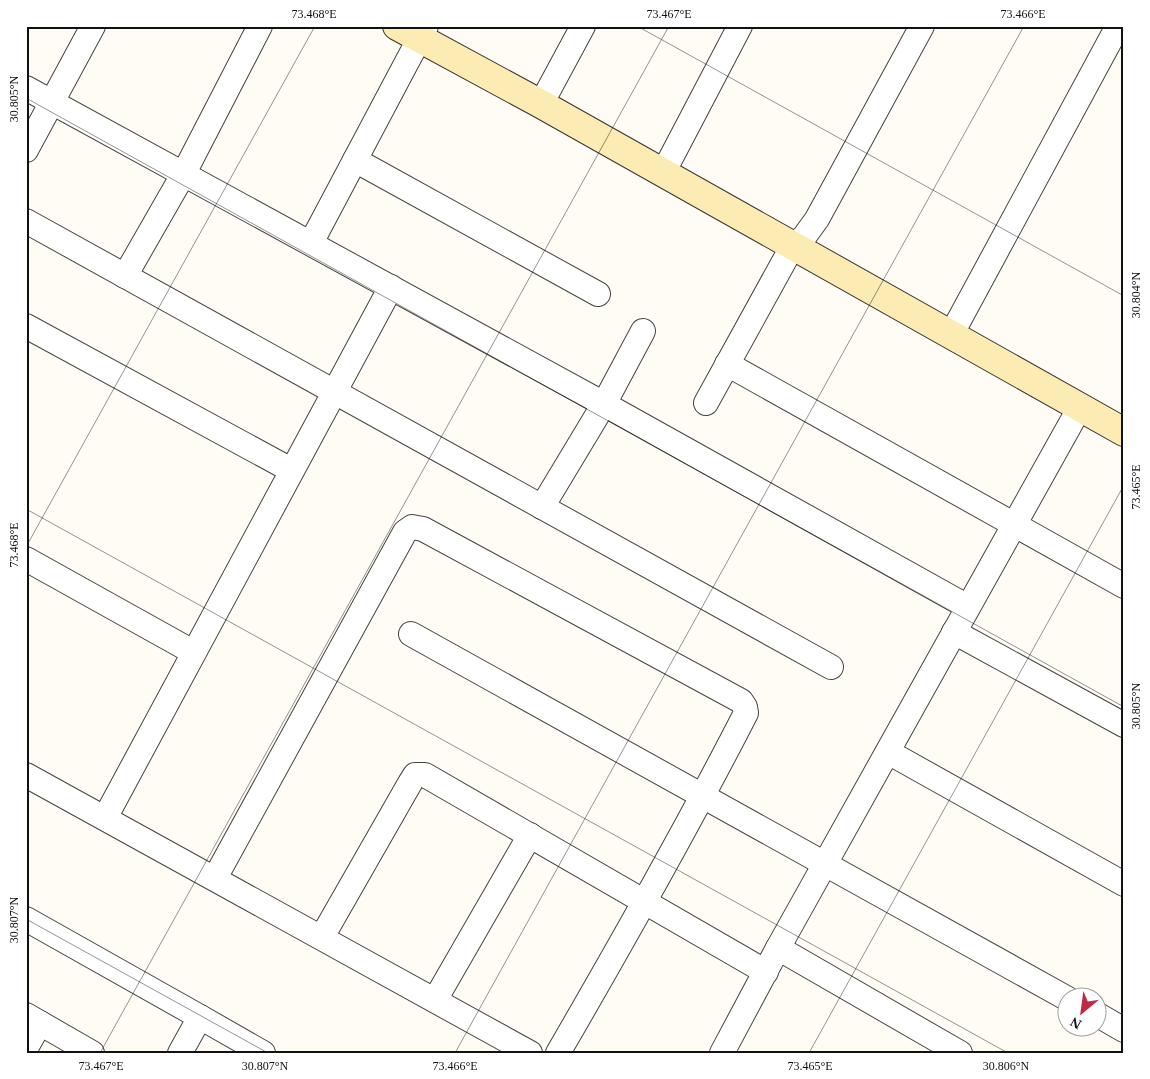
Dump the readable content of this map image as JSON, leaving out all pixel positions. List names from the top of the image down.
{
  "north": "bottom left",
  "coordinates": [
    "73.468°E",
    "73.467°E",
    "73.466°E",
    "30.805°N",
    "30.804°N",
    "73.465°E",
    "30.807°N",
    "30.806°N"
  ]
}
